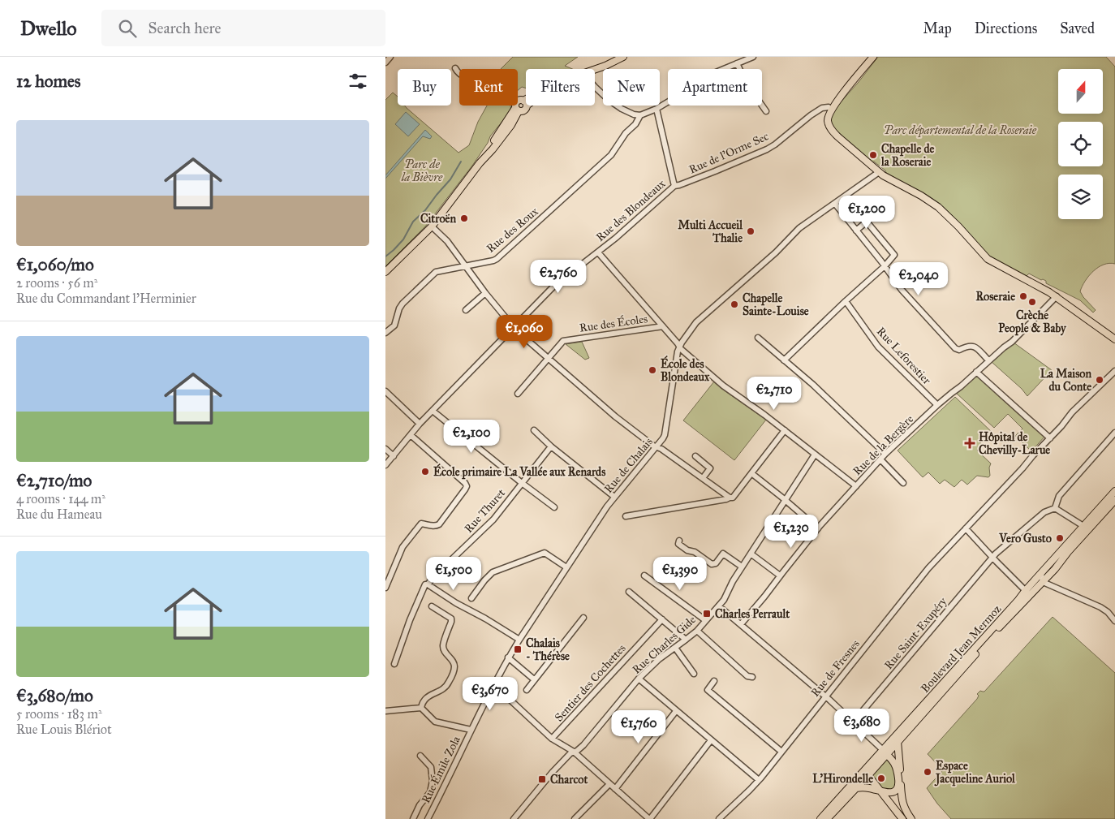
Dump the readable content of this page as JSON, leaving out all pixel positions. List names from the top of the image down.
{
  "streets": {
    "main road": ["Boulevard Jean Mermoz"],
    "street": [
      "Rue de l'Orme Sec",
      "Rue des Blondeaux",
      "Rue des Roux",
      "Rue des Écoles",
      "Rue Leforestier",
      "Rue de la Bergère",
      "Rue de Chalais",
      "Rue Thuret",
      "Rue Saint-Exupéry",
      "Rue Charles Gide",
      "Rue de Fresnes",
      "Sentier des Cochettes",
      "Rue Émile Zola"
    ]
  },
  "crossings": [
    ["Rue de l'Orme Sec", "Rue des Blondeaux"],
    ["Rue des Blondeaux", "Rue des Écoles"],
    ["Rue des Blondeaux", "Rue de la Bergère"],
    ["Rue des Blondeaux", "Rue de Chalais"],
    ["Rue des Blondeaux", "Rue Charles Gide"],
    ["Rue Leforestier", "Rue de la Bergère"],
    ["Rue de Chalais", "Rue Émile Zola"]
  ],
  "parks": ["Parc départemental de la Roseraie", "Parc de la Bièvre"],
  "places": {
    "other": [
      "Chapelle de la Roseraie",
      "Citroën",
      "Multi Accueil Thalie",
      "Roseraie",
      "Crèche People & Baby",
      "Chapelle Sainte-Louise",
      "École des Blondeaux",
      "La Maison du Conte",
      "École primaire La Vallée aux Renards",
      "Vero Gusto",
      "Espace Jacqueline Auriol",
      "L'Hirondelle"
    ],
    "health": ["Hôpital de Chevilly-Larue"],
    "transit": ["Charles Perrault", "Chalais - Thérèse", "Charcot"]
  },
  "north": "top",
  "page": {
    "header": "Dwello",
    "search": "Search here",
    "nav": ["Map", "Directions", "Saved"],
    "heading": "12 homes",
    "chip": [
      "Buy",
      "Rent",
      "Filters",
      "New",
      "Apartment"
    ],
    "list": [
      {
        "name": "€1,060/mo",
        "note": "2 rooms · 56 m² · Rue du Commandant l'Herminier"
      },
      {
        "name": "€2,710/mo",
        "note": "4 rooms · 144 m² · Rue du Hameau"
      },
      {
        "name": "€3,680/mo",
        "note": "5 rooms · 183 m² · Rue Louis Blériot"
      }
    ],
    "price": [
      "€1,200",
      "€2,760",
      "€2,040",
      "€1,060",
      "€2,710",
      "€2,100",
      "€1,230",
      "€1,500",
      "€1,390",
      "€3,670",
      "€3,680",
      "€1,760"
    ]
  }
}
